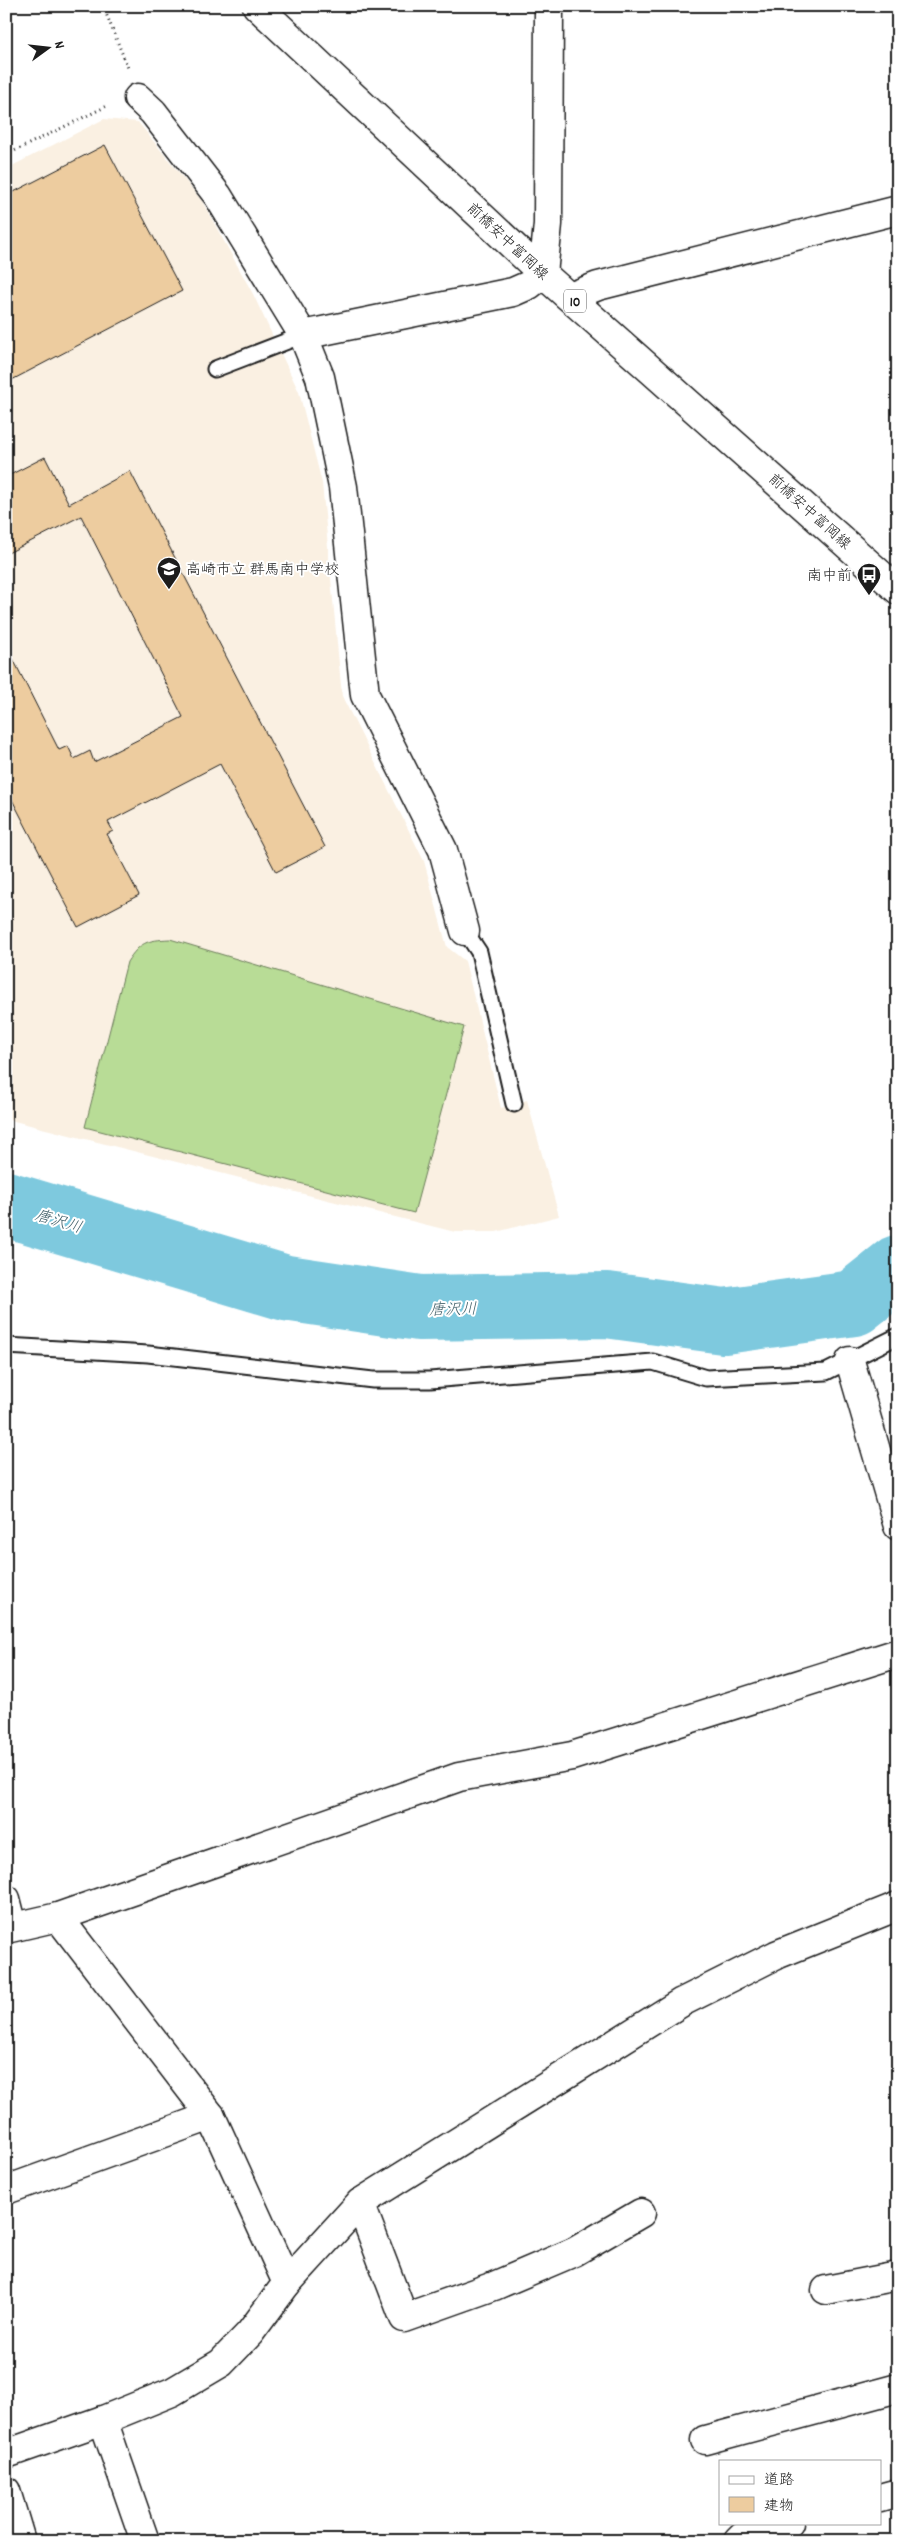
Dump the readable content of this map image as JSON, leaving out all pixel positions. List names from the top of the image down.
{
  "streets": {
    "street": ["前橋安中富岡線", "10"]
  },
  "water": ["唐沢川"],
  "places": {
    "school or university": ["高崎市立 群馬南中学校"],
    "bus stop": ["南中前"]
  },
  "legend": ["道路", "建物"],
  "north": "right"
}
